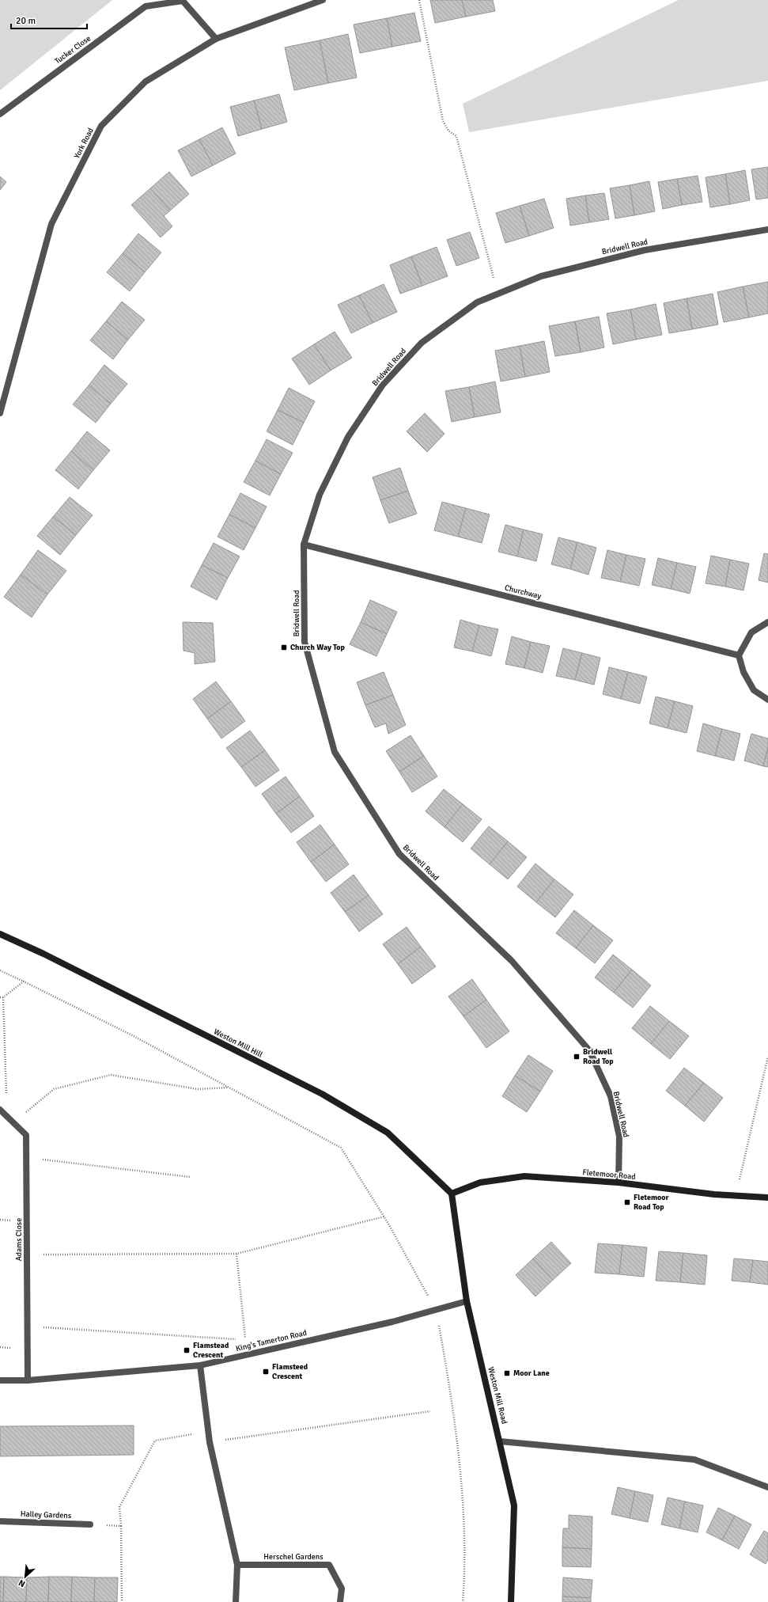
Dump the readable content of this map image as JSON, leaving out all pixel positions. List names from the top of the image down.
{
  "streets": {
    "street": [
      "Tucker Close",
      "York Road",
      "Bridwell Road",
      "Churchway",
      "Weston Mill Hill",
      "Fletemoor Road",
      "Adams Close",
      "King's Tamerton Road",
      "Weston Mill Road",
      "Halley Gardens",
      "Herschel Gardens"
    ]
  },
  "crossings": [
    ["Tucker Close", "York Road"],
    ["Bridwell Road", "Churchway"],
    ["Bridwell Road", "Fletemoor Road"],
    ["Weston Mill Hill", "Fletemoor Road"],
    ["Weston Mill Hill", "Weston Mill Road"],
    ["Fletemoor Road", "Weston Mill Road"],
    ["Adams Close", "King's Tamerton Road"],
    ["King's Tamerton Road", "Weston Mill Road"]
  ],
  "places": {
    "transit": [
      "Church Way Top",
      "Bridwell Road Top",
      "Fletemoor Road Top",
      "Flamstead Crescent",
      "Flamsteed Crescent",
      "Moor Lane"
    ]
  },
  "scale_bar": "20 m",
  "north": "bottom left"
}
